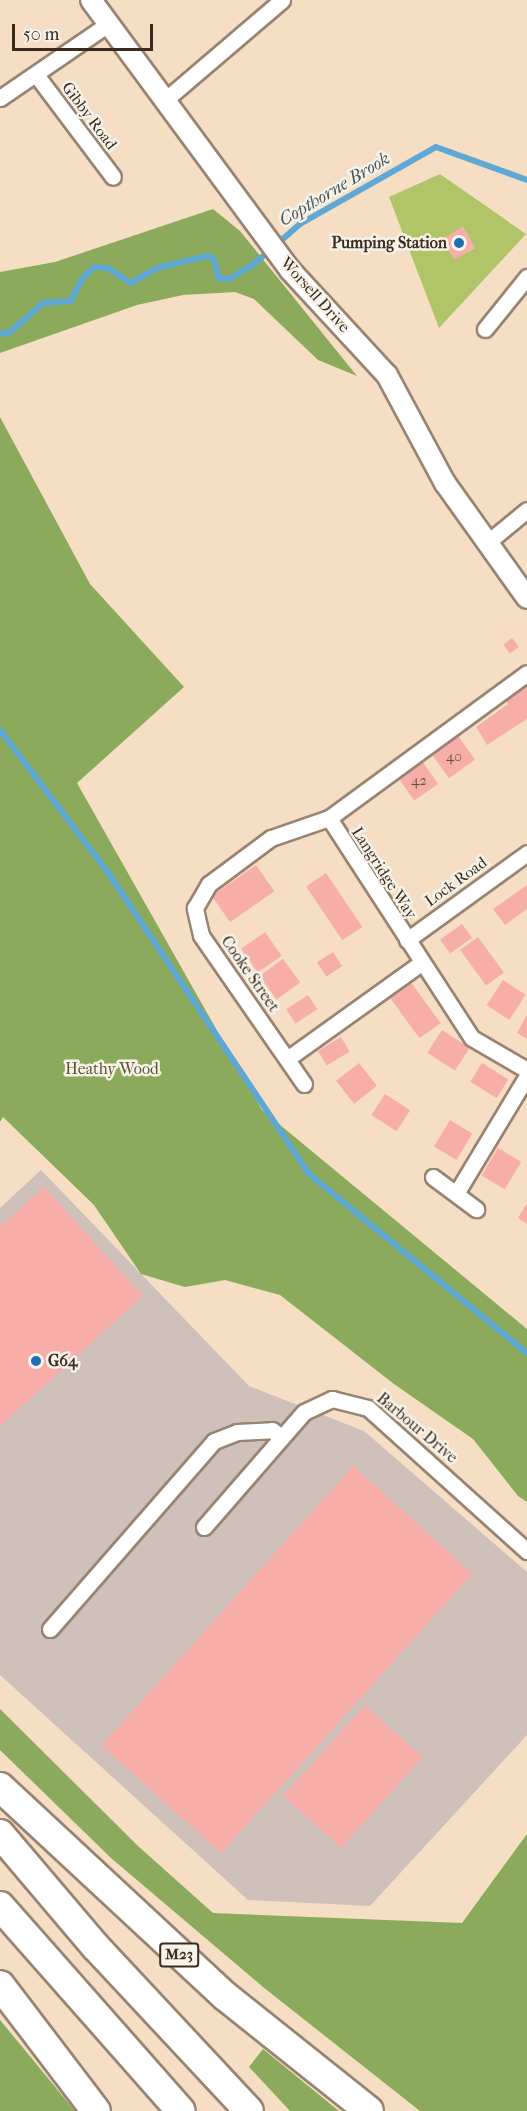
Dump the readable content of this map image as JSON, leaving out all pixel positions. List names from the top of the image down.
{
  "streets": {
    "highway": ["M23"],
    "street": [
      "Gibby Road",
      "Worsell Drive",
      "Langridge Way",
      "Lock Road",
      "Cooke Street",
      "Barbour Drive"
    ]
  },
  "crossings": [
    ["Gibby Road", "Worsell Drive"],
    ["Langridge Way", "Lock Road"],
    ["Langridge Way", "Cooke Street"]
  ],
  "water": ["Copthorne Brook"],
  "parks": ["Heathy Wood"],
  "places": ["Pumping Station", "G64"],
  "house_numbers": ["40", "42"],
  "scale_bar": "50 m"
}
